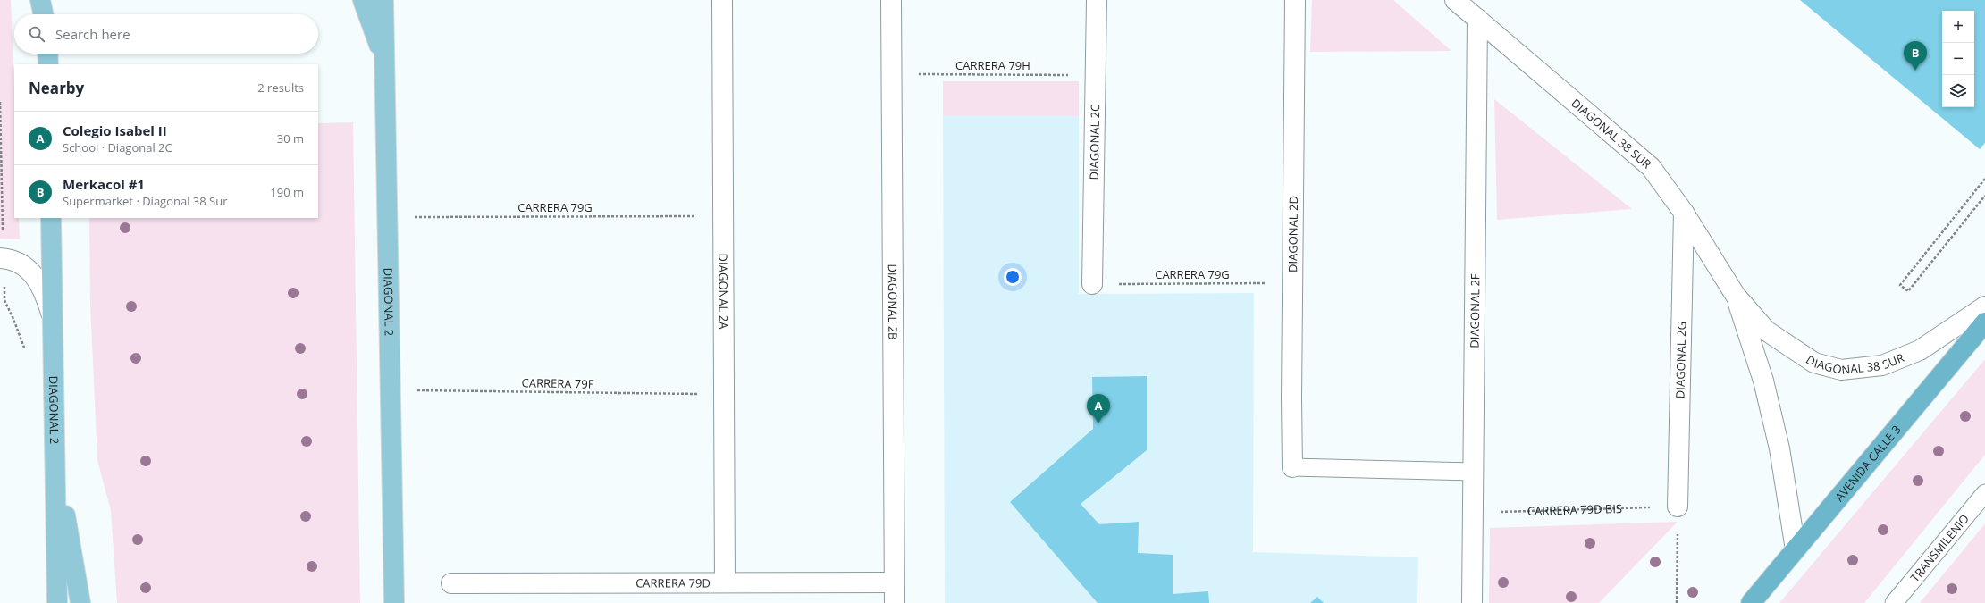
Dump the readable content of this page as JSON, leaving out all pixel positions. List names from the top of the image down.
{
  "streets": {
    "highway": ["AVENIDA CALLE 3"],
    "main road": ["DIAGONAL 2"],
    "street": [
      "DIAGONAL 38 SUR",
      "DIAGONAL 2C",
      "DIAGONAL 2D",
      "DIAGONAL 2A",
      "DIAGONAL 2B",
      "DIAGONAL 2F",
      "DIAGONAL 2G",
      "CARRERA 79D"
    ],
    "lane": ["TRANSMILENIO"],
    "path": [
      "CARRERA 79H",
      "CARRERA 79G",
      "CARRERA 79F",
      "CARRERA 79D BIS"
    ]
  },
  "crossings": [
    ["CARRERA 79H", "DIAGONAL 2C"],
    ["CARRERA 79H", "DIAGONAL 2B"],
    ["DIAGONAL 38 SUR", "DIAGONAL 2F"],
    ["DIAGONAL 38 SUR", "DIAGONAL 2G"],
    ["DIAGONAL 38 SUR", "AVENIDA CALLE 3"],
    ["DIAGONAL 2C", "CARRERA 79G"],
    ["CARRERA 79G", "DIAGONAL 2D"],
    ["CARRERA 79G", "DIAGONAL 2A"],
    ["CARRERA 79G", "DIAGONAL 2"],
    ["DIAGONAL 2A", "CARRERA 79F"],
    ["DIAGONAL 2A", "CARRERA 79D"],
    ["DIAGONAL 2", "CARRERA 79F"],
    ["DIAGONAL 2B", "CARRERA 79D"],
    ["DIAGONAL 2F", "CARRERA 79D BIS"],
    ["DIAGONAL 2G", "CARRERA 79D BIS"]
  ],
  "page": {
    "map_buttons": ["+", "−"],
    "search": "Search here",
    "pins": ["B", "A"],
    "heading": ["Nearby", "2 results"],
    "list": [
      {
        "mark": "A",
        "name": "Colegio Isabel II",
        "note": "School · Diagonal 2C",
        "value": "30 m"
      },
      {
        "mark": "B",
        "name": "Merkacol #1",
        "note": "Supermarket · Diagonal 38 Sur",
        "value": "190 m"
      }
    ]
  }
}
